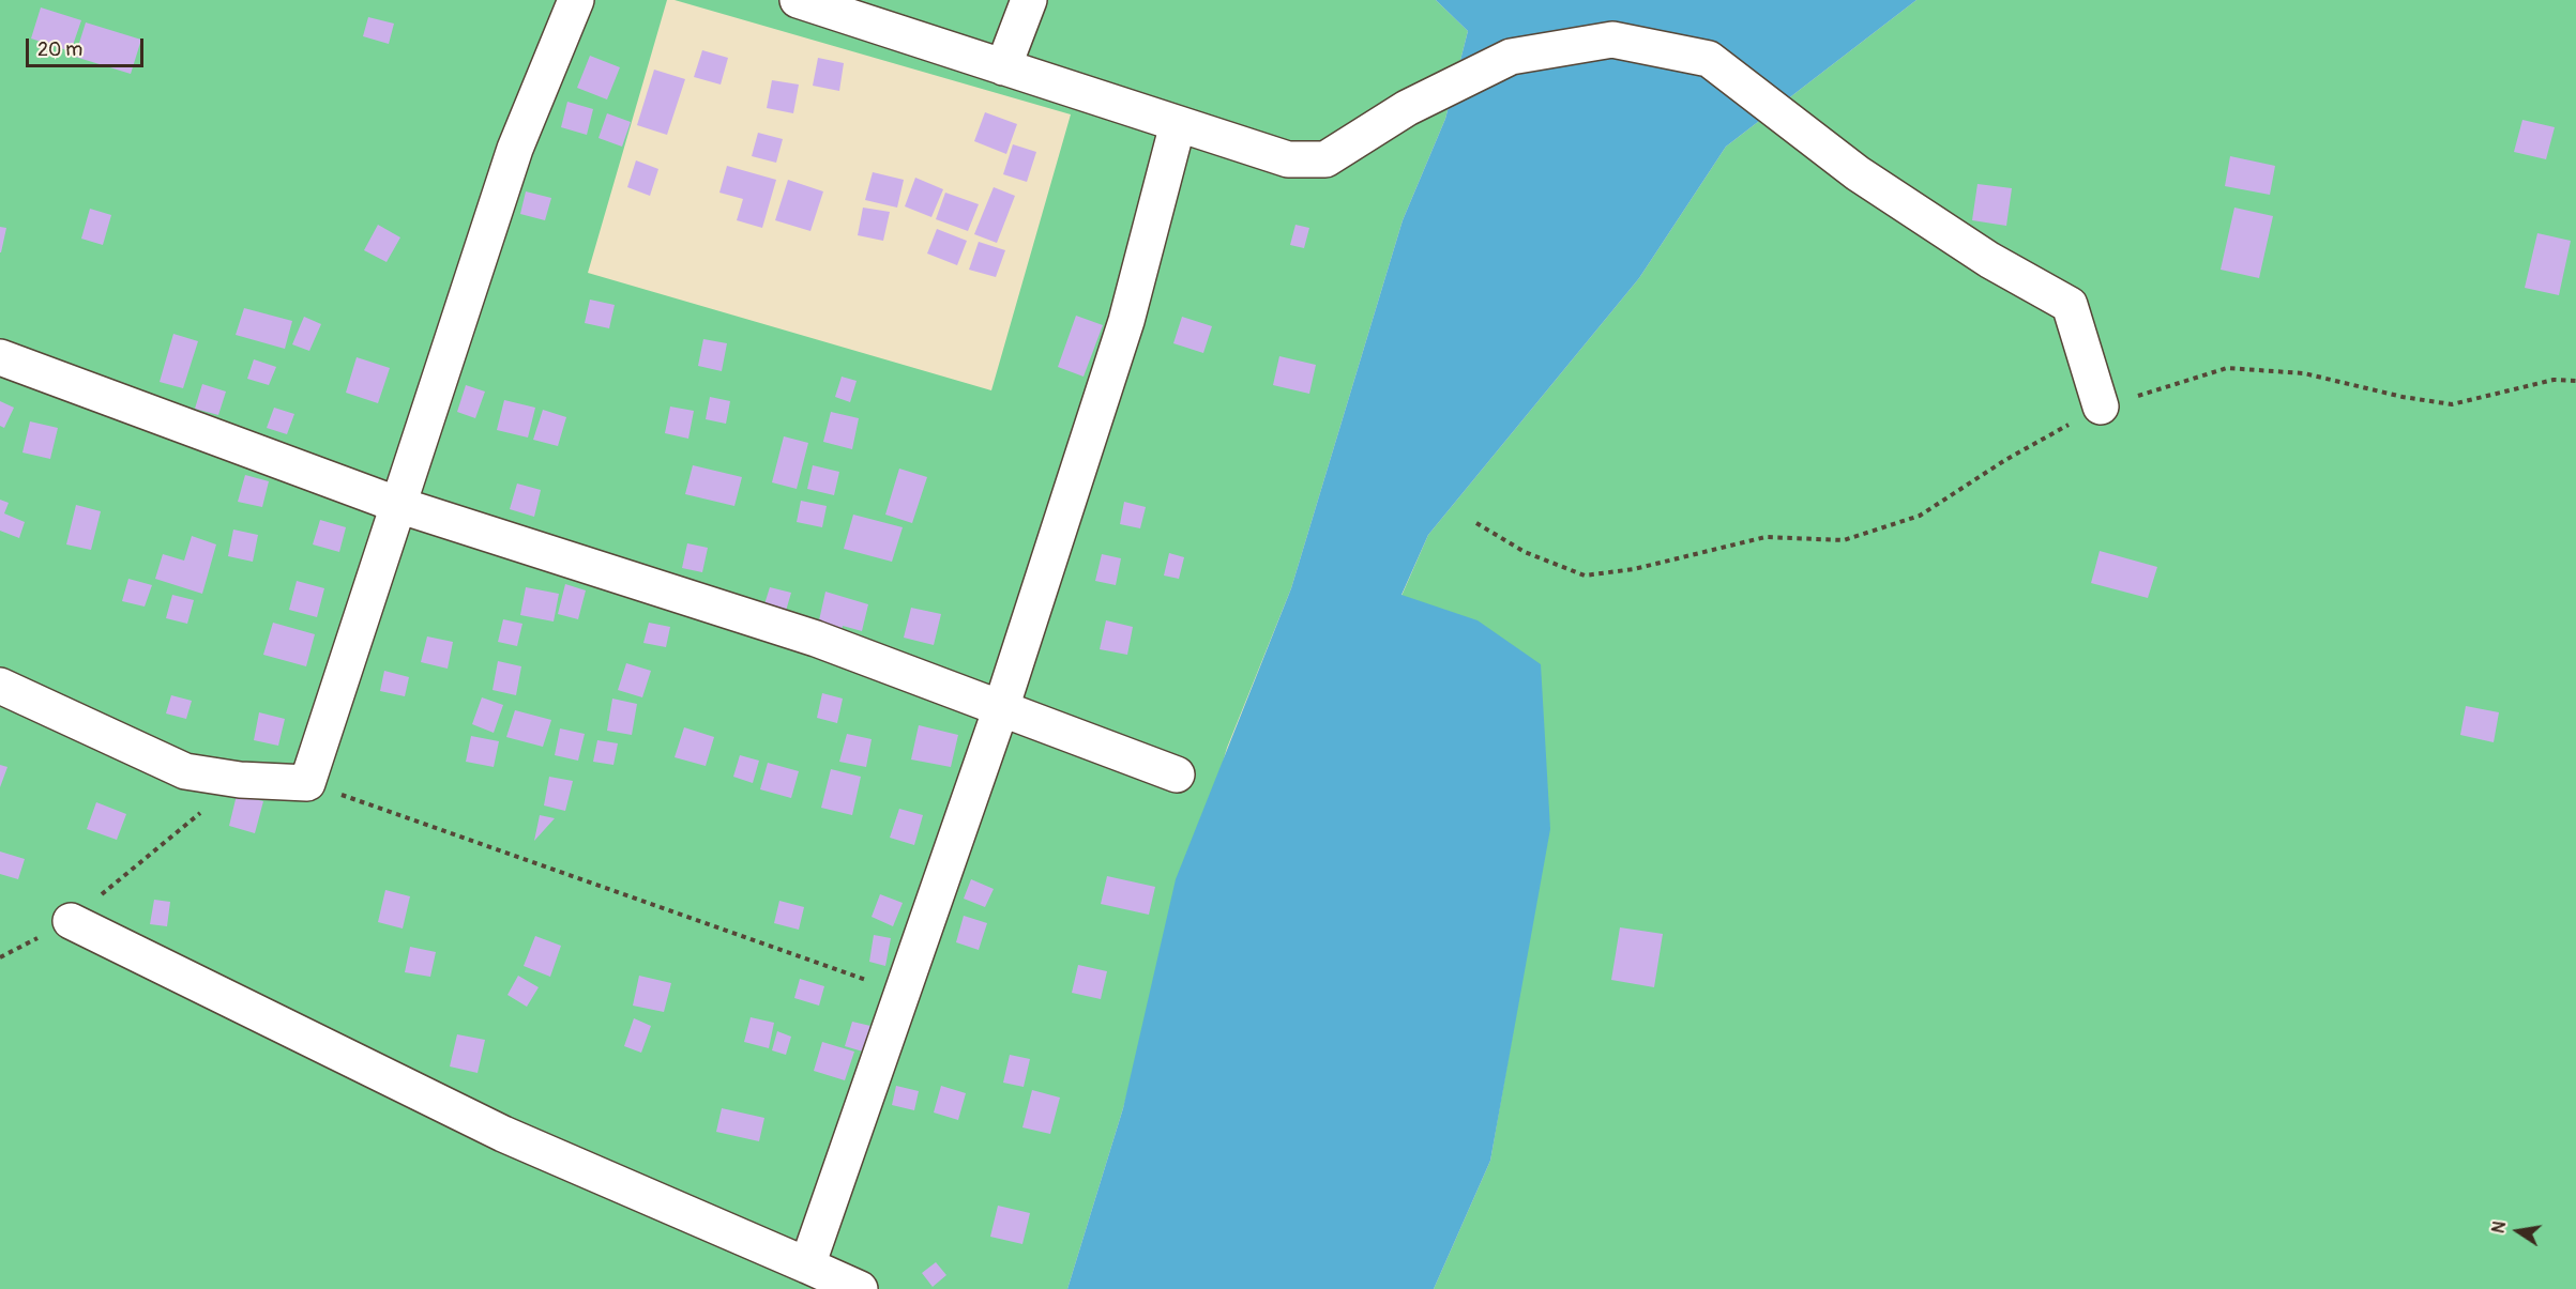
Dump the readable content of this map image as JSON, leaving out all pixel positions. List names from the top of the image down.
{
  "scale_bar": "20 m",
  "north": "left"
}
